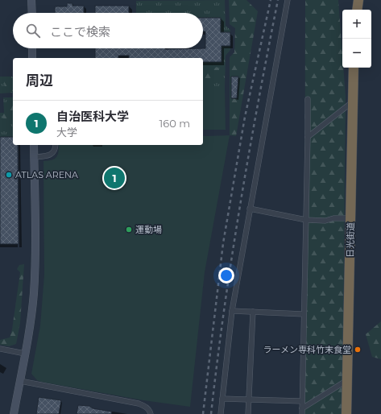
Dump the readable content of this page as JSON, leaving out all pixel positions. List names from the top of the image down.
{
  "streets": {
    "highway": ["日光街道"]
  },
  "places": ["ATLAS ARENA", "運動場", "ラーメン専科竹末食堂"],
  "page": {
    "map_buttons": ["+", "−"],
    "search": "ここで検索",
    "heading": "周辺",
    "list": [
      {
        "mark": "1",
        "name": "自治医科大学",
        "note": "大学",
        "value": "160 m"
      }
    ],
    "pins": "1"
  }
}
